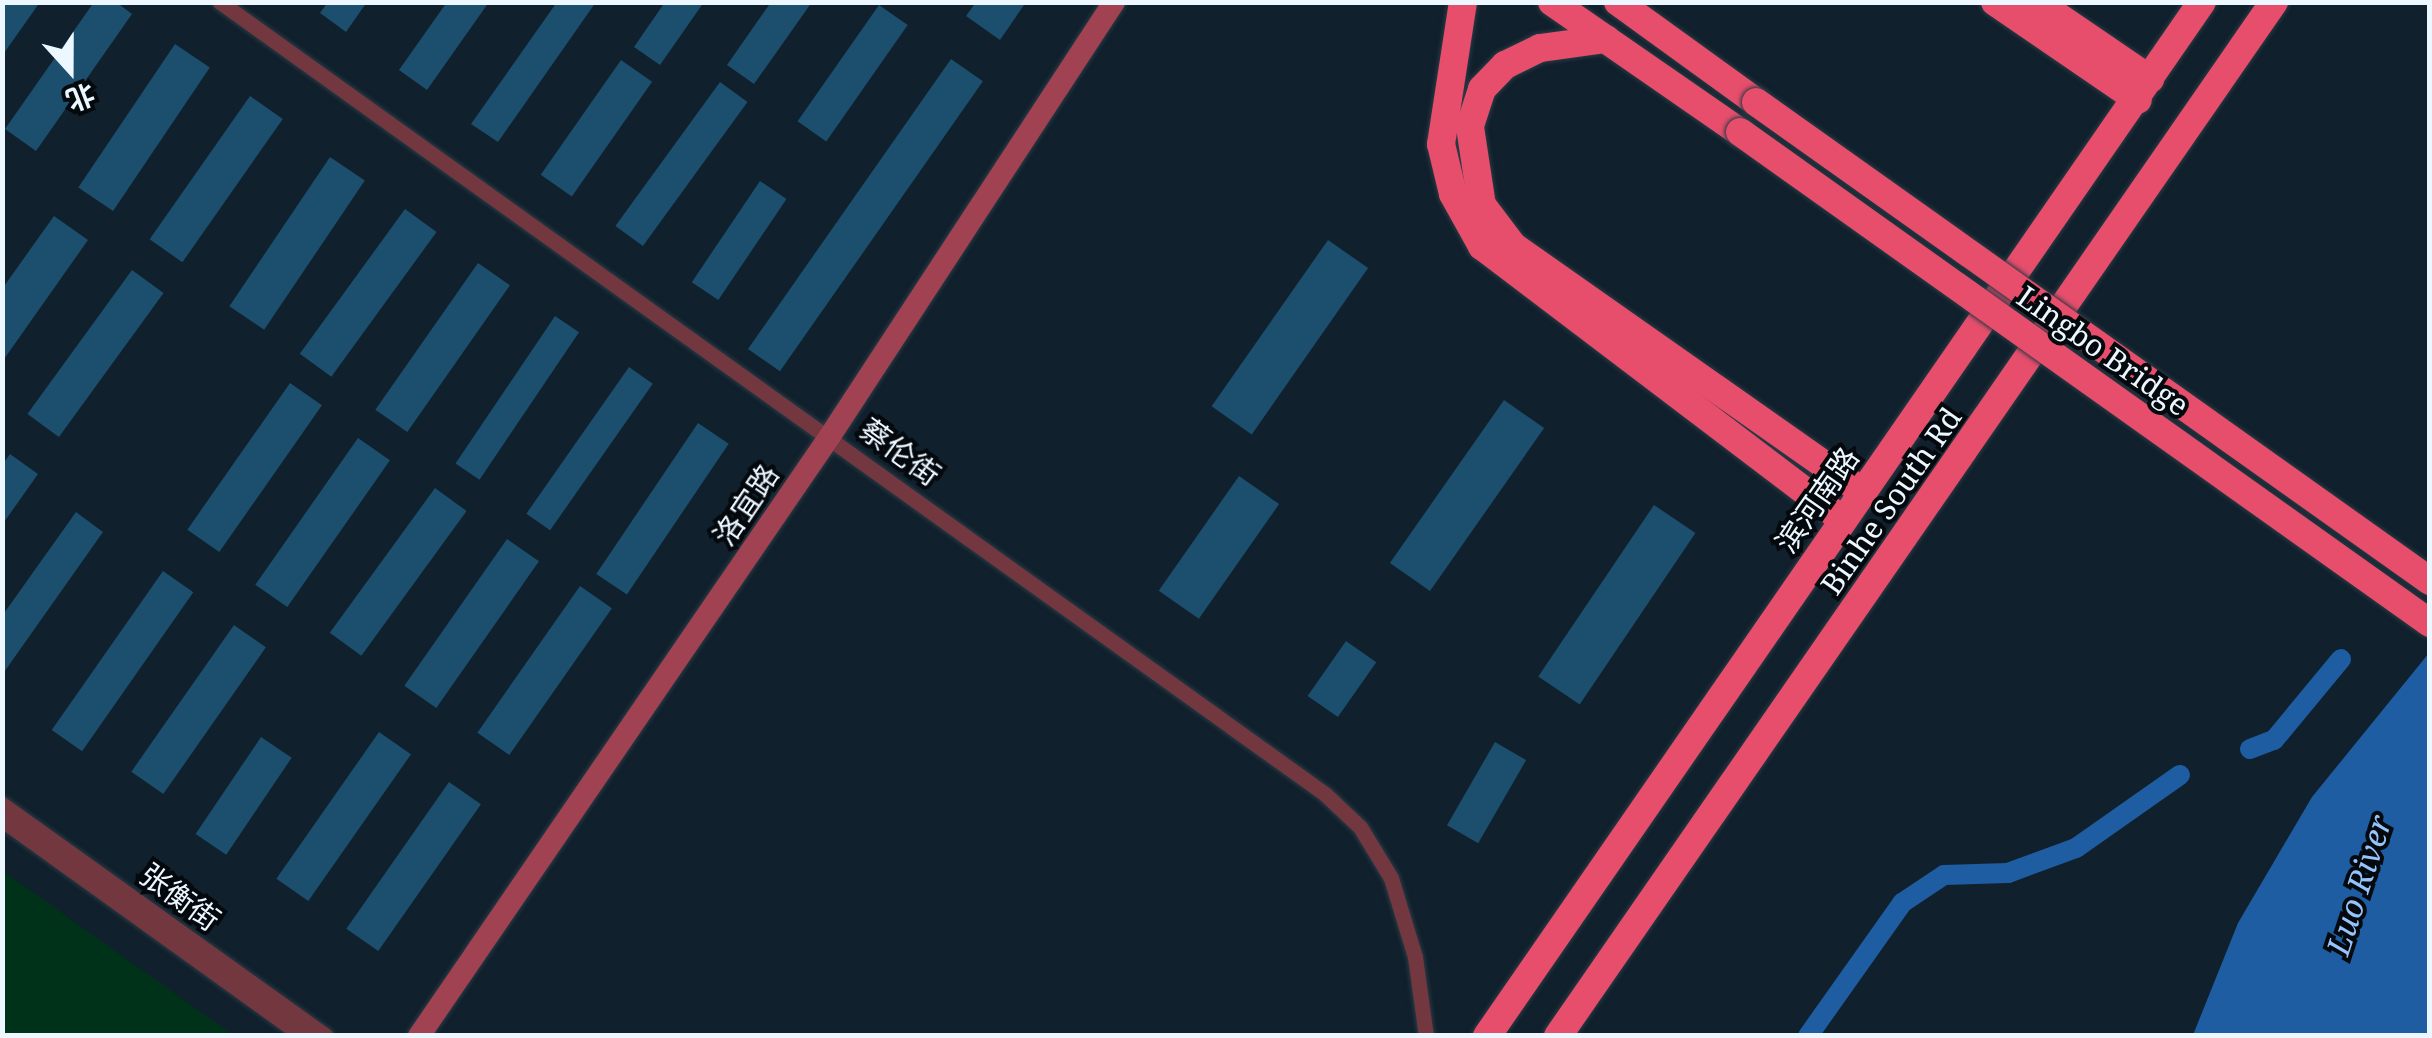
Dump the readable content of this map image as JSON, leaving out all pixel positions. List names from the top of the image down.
{
  "streets": {
    "highway": ["Lingbo Bridge", "滨河南路", "Binhe South Rd"],
    "street": ["蔡伦街", "洛宜路", "张衡街"]
  },
  "crossings": [
    ["蔡伦街", "洛宜路"]
  ],
  "water": ["Luo River"],
  "north": "bottom"
}
